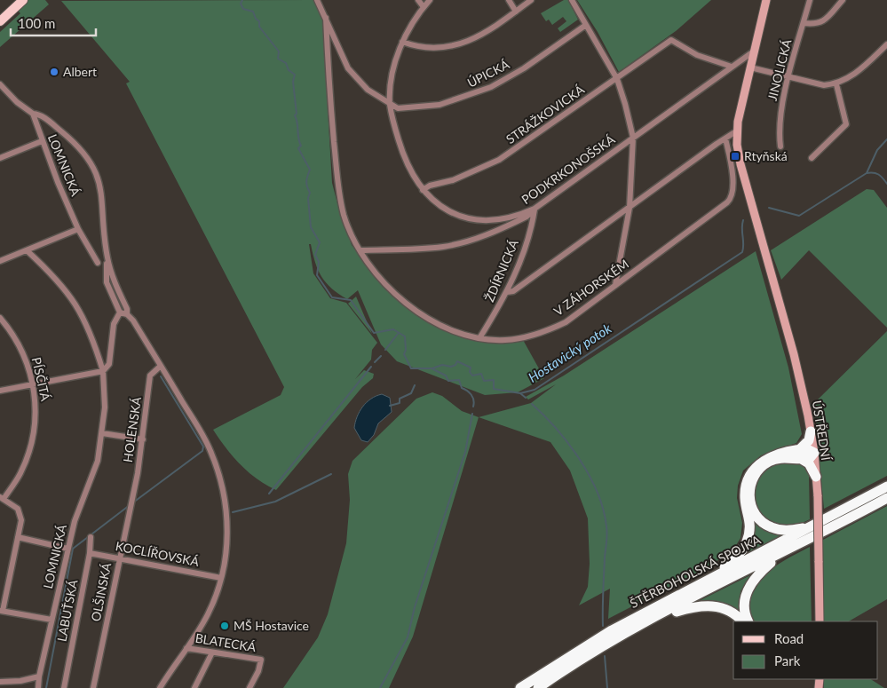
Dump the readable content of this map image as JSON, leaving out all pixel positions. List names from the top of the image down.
{
  "streets": {
    "highway": ["ŠTĚRBOHOLSKÁ SPOJKA"],
    "street": [
      "JINOLICKÁ",
      "ÚPICKÁ",
      "STRÁŽKOVICKÁ",
      "LOMNICKÁ",
      "PODKRKONOŠSKÁ",
      "ŽDÍRNICKÁ",
      "V ZÁHORSKÉM",
      "PÍSČITÁ",
      "HOLENSKÁ",
      "ÚSTŘEDNÍ",
      "KOCLÍŘOVSKÁ",
      "OLŠINSKÁ",
      "LABUŤSKÁ",
      "BLATECKÁ"
    ]
  },
  "crossings": [
    ["ÚPICKÁ", "PODKRKONOŠSKÁ"],
    ["ÚPICKÁ", "V ZÁHORSKÉM"],
    ["STRÁŽKOVICKÁ", "PODKRKONOŠSKÁ"],
    ["PODKRKONOŠSKÁ", "ŽDÍRNICKÁ"],
    ["PODKRKONOŠSKÁ", "V ZÁHORSKÉM"],
    ["ŽDÍRNICKÁ", "V ZÁHORSKÉM"],
    ["HOLENSKÁ", "OLŠINSKÁ"],
    ["KOCLÍŘOVSKÁ", "OLŠINSKÁ"],
    ["KOCLÍŘOVSKÁ", "LABUŤSKÁ"]
  ],
  "water": ["Hostavický potok"],
  "places": {
    "other": ["Albert", "MŠ Hostavice"],
    "transit": ["Rtyňská"]
  },
  "legend": ["Road", "Park"],
  "scale_bar": "100 m"
}
